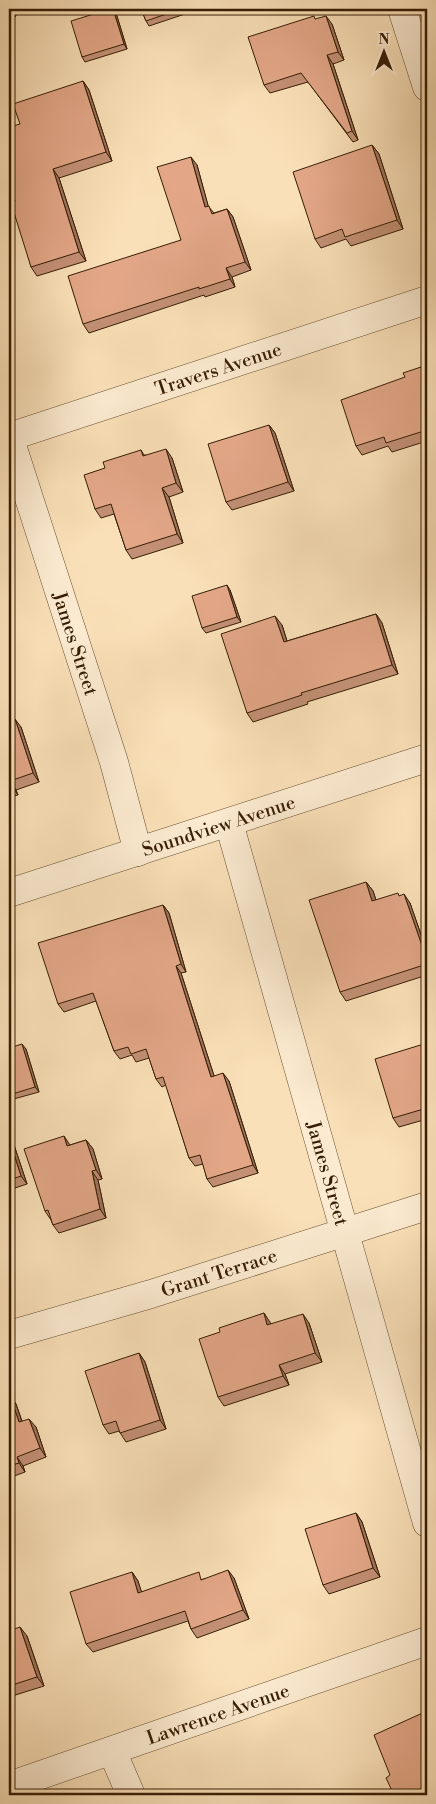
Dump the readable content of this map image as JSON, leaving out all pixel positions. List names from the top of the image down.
{
  "streets": {
    "street": [
      "Travers Avenue",
      "James Street",
      "Soundview Avenue",
      "Grant Terrace",
      "Lawrence Avenue"
    ]
  },
  "crossings": [
    ["Travers Avenue", "James Street"],
    ["James Street", "Soundview Avenue"],
    ["James Street", "Grant Terrace"]
  ],
  "north": "top"
}
